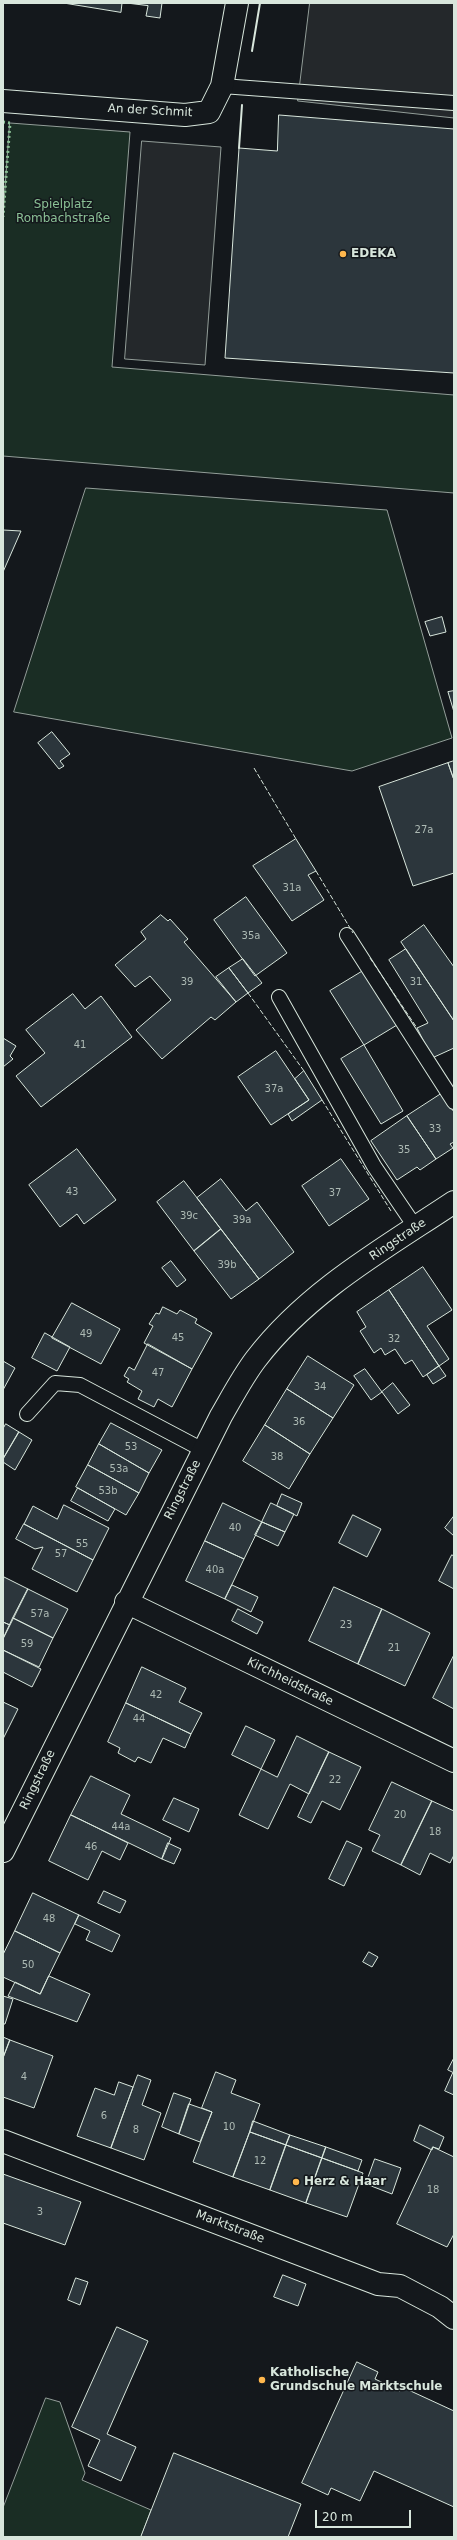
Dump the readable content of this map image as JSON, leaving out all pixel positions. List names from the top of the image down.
{
  "streets": {
    "street": [
      "An der Schmit",
      "Ringstraße",
      "Kirchheidstraße",
      "Marktstraße"
    ]
  },
  "crossings": [
    ["Ringstraße", "Kirchheidstraße"]
  ],
  "parks": ["Spielplatz Rombachstraße"],
  "places": ["EDEKA", "Herz & Haar", "Katholische Grundschule Marktschule"],
  "house_numbers": [
    "27a",
    "31a",
    "35a",
    "39",
    "31",
    "41",
    "37a",
    "33",
    "35",
    "43",
    "37",
    "39c",
    "39a",
    "39b",
    "49",
    "45",
    "32",
    "47",
    "34",
    "36",
    "53",
    "38",
    "53a",
    "53b",
    "40",
    "55",
    "57",
    "40a",
    "57a",
    "23",
    "59",
    "21",
    "42",
    "44",
    "22",
    "20",
    "44a",
    "18",
    "46",
    "48",
    "50",
    "4",
    "6",
    "10",
    "8",
    "12",
    "18",
    "3"
  ],
  "scale_bar": "20 m"
}
